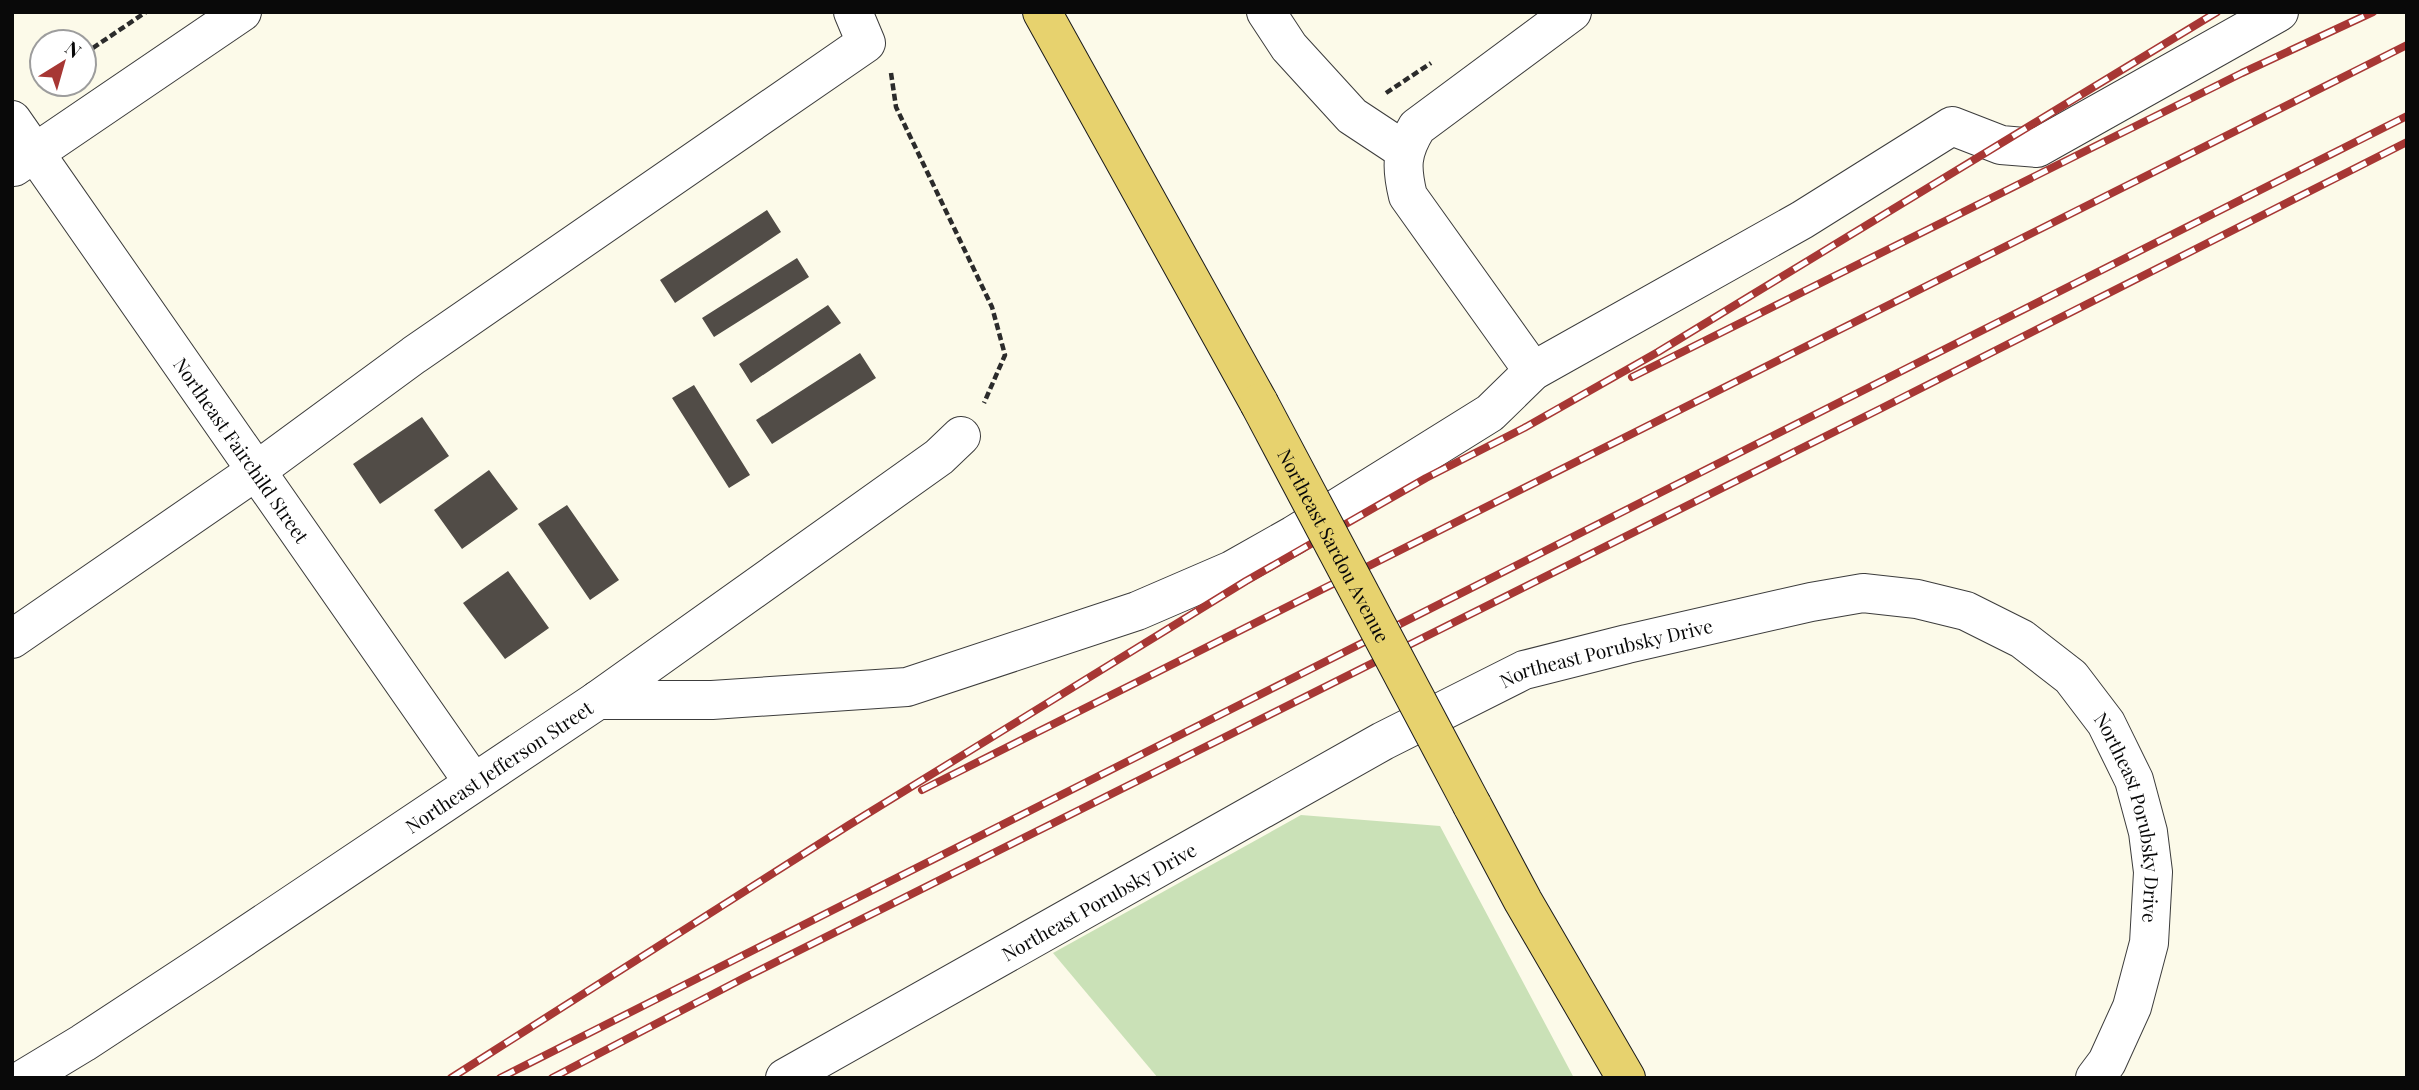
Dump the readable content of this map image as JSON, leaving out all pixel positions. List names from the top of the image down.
{
  "streets": {
    "main road": ["Northeast Sardou Avenue"],
    "street": ["Northeast Fairchild Street", "Northeast Porubsky Drive", "Northeast Jefferson Street"]
  },
  "crossings": [
    ["Northeast Fairchild Street", "Northeast Jefferson Street"]
  ],
  "north": "top right"
}
